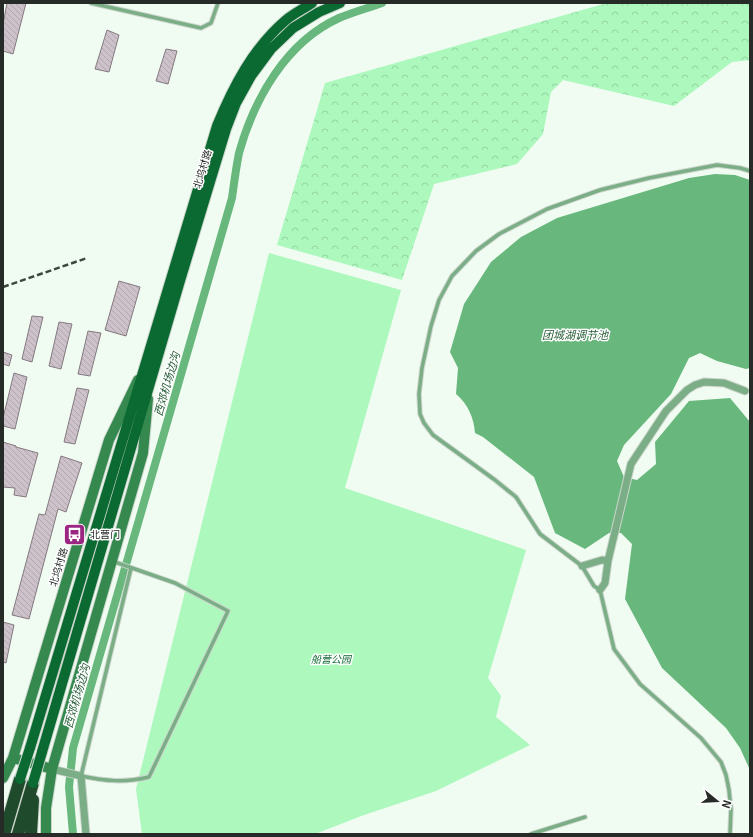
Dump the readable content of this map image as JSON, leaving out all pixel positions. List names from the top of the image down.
{
  "streets": {
    "main road": ["北坞村路"]
  },
  "water": ["团城湖调节池", "西郊机场边沟"],
  "parks": ["船营公园"],
  "places": {
    "bus stop": ["北营门"]
  },
  "north": "right"
}
